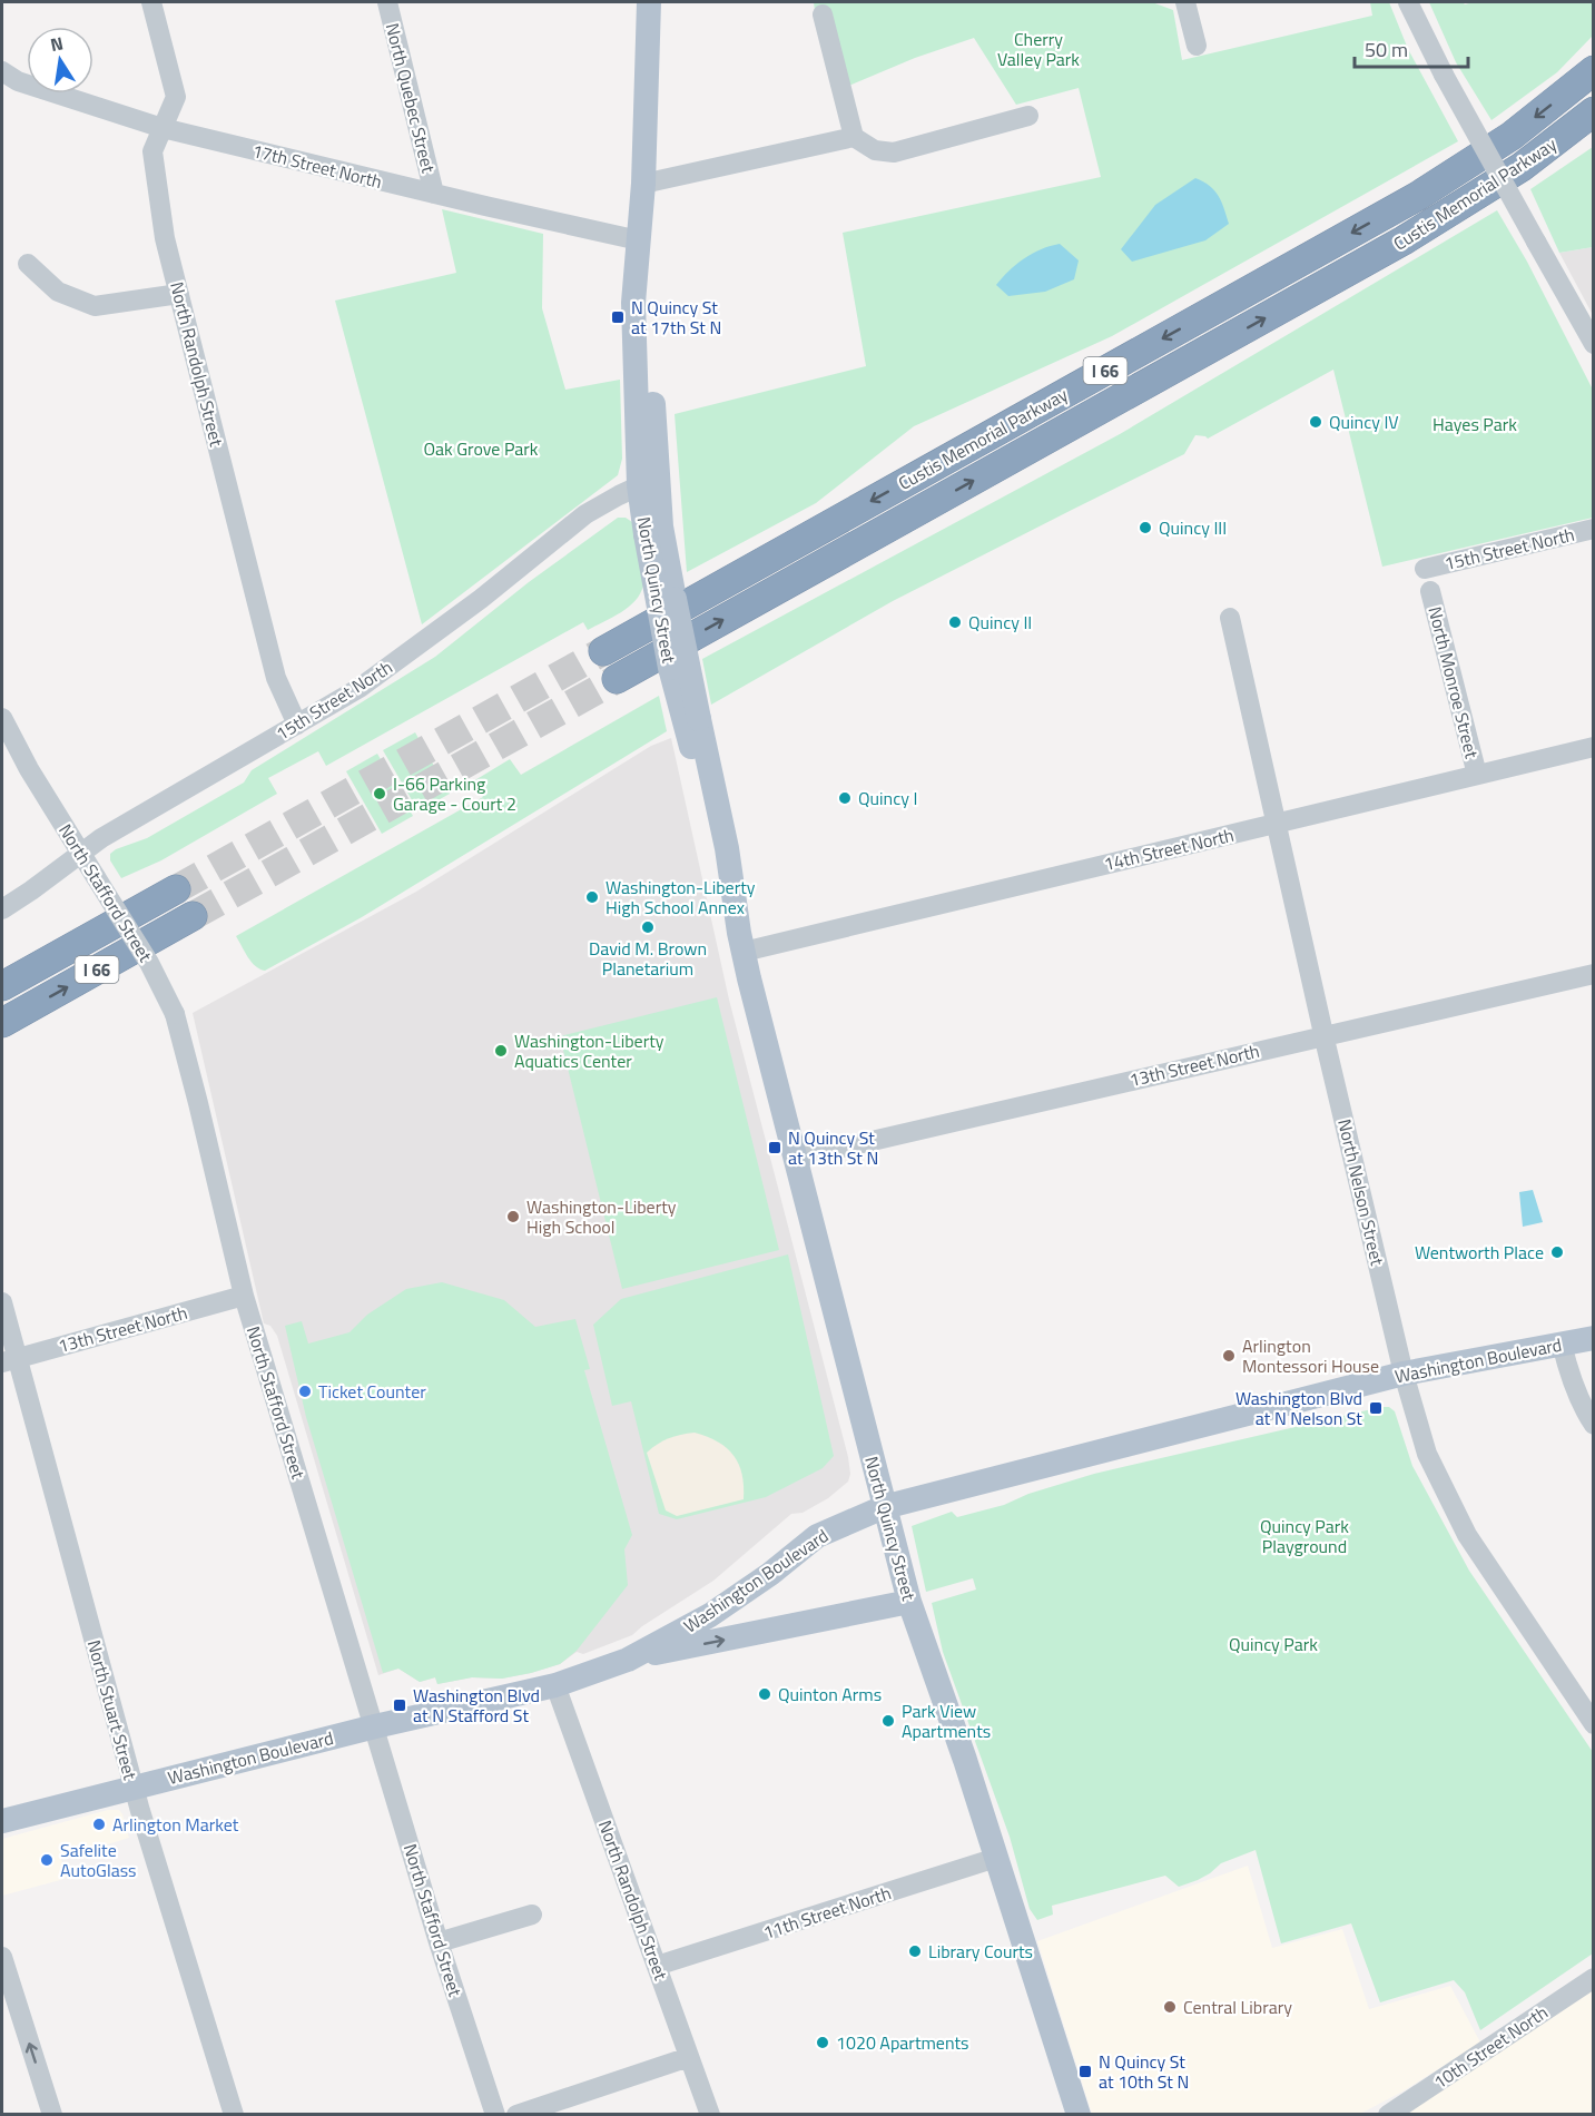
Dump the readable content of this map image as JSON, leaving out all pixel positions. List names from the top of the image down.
{
  "streets": {
    "highway": ["Custis Memorial Parkway", "I 66"],
    "main road": ["North Quincy Street", "Washington Boulevard"],
    "street": [
      "North Quebec Street",
      "17th Street North",
      "North Randolph Street",
      "15th Street North",
      "North Monroe Street",
      "14th Street North",
      "North Stafford Street",
      "13th Street North",
      "North Nelson Street",
      "North Stuart Street",
      "11th Street North",
      "10th Street North"
    ]
  },
  "crossings": [
    ["North Quebec Street", "17th Street North"],
    ["17th Street North", "North Randolph Street"],
    ["17th Street North", "North Quincy Street"],
    ["North Randolph Street", "15th Street North"],
    ["North Randolph Street", "Washington Boulevard"],
    ["North Randolph Street", "11th Street North"],
    ["15th Street North", "North Quincy Street"],
    ["15th Street North", "North Stafford Street"],
    ["North Quincy Street", "14th Street North"],
    ["North Quincy Street", "13th Street North"],
    ["North Quincy Street", "Washington Boulevard"],
    ["North Quincy Street", "11th Street North"],
    ["North Monroe Street", "14th Street North"],
    ["14th Street North", "North Nelson Street"],
    ["North Stafford Street", "13th Street North"],
    ["North Stafford Street", "Washington Boulevard"],
    ["13th Street North", "North Nelson Street"],
    ["13th Street North", "North Stuart Street"],
    ["North Nelson Street", "Washington Boulevard"],
    ["Washington Boulevard", "North Stuart Street"]
  ],
  "parks": [
    "Cherry Valley Park",
    "Hayes Park",
    "Oak Grove Park",
    "Quincy Park Playground",
    "Quincy Park"
  ],
  "places": {
    "transit": [
      "N Quincy St at 17th St N",
      "N Quincy St at 13th St N",
      "Washington Blvd at N Nelson St",
      "Washington Blvd at N Stafford St",
      "N Quincy St at 10th St N"
    ],
    "other": [
      "Quincy IV",
      "Quincy III",
      "Quincy II",
      "I-66 Parking Garage - Court 2",
      "Quincy I",
      "Washington-Liberty High School Annex",
      "David M. Brown Planetarium",
      "Washington-Liberty Aquatics Center",
      "Washington-Liberty High School",
      "Wentworth Place",
      "Arlington Montessori House",
      "Ticket Counter",
      "Quinton Arms",
      "Park View Apartments",
      "Arlington Market",
      "Safelite AutoGlass",
      "Library Courts",
      "Central Library",
      "1020 Apartments"
    ]
  },
  "scale_bar": "50 m",
  "north": "top"
}
